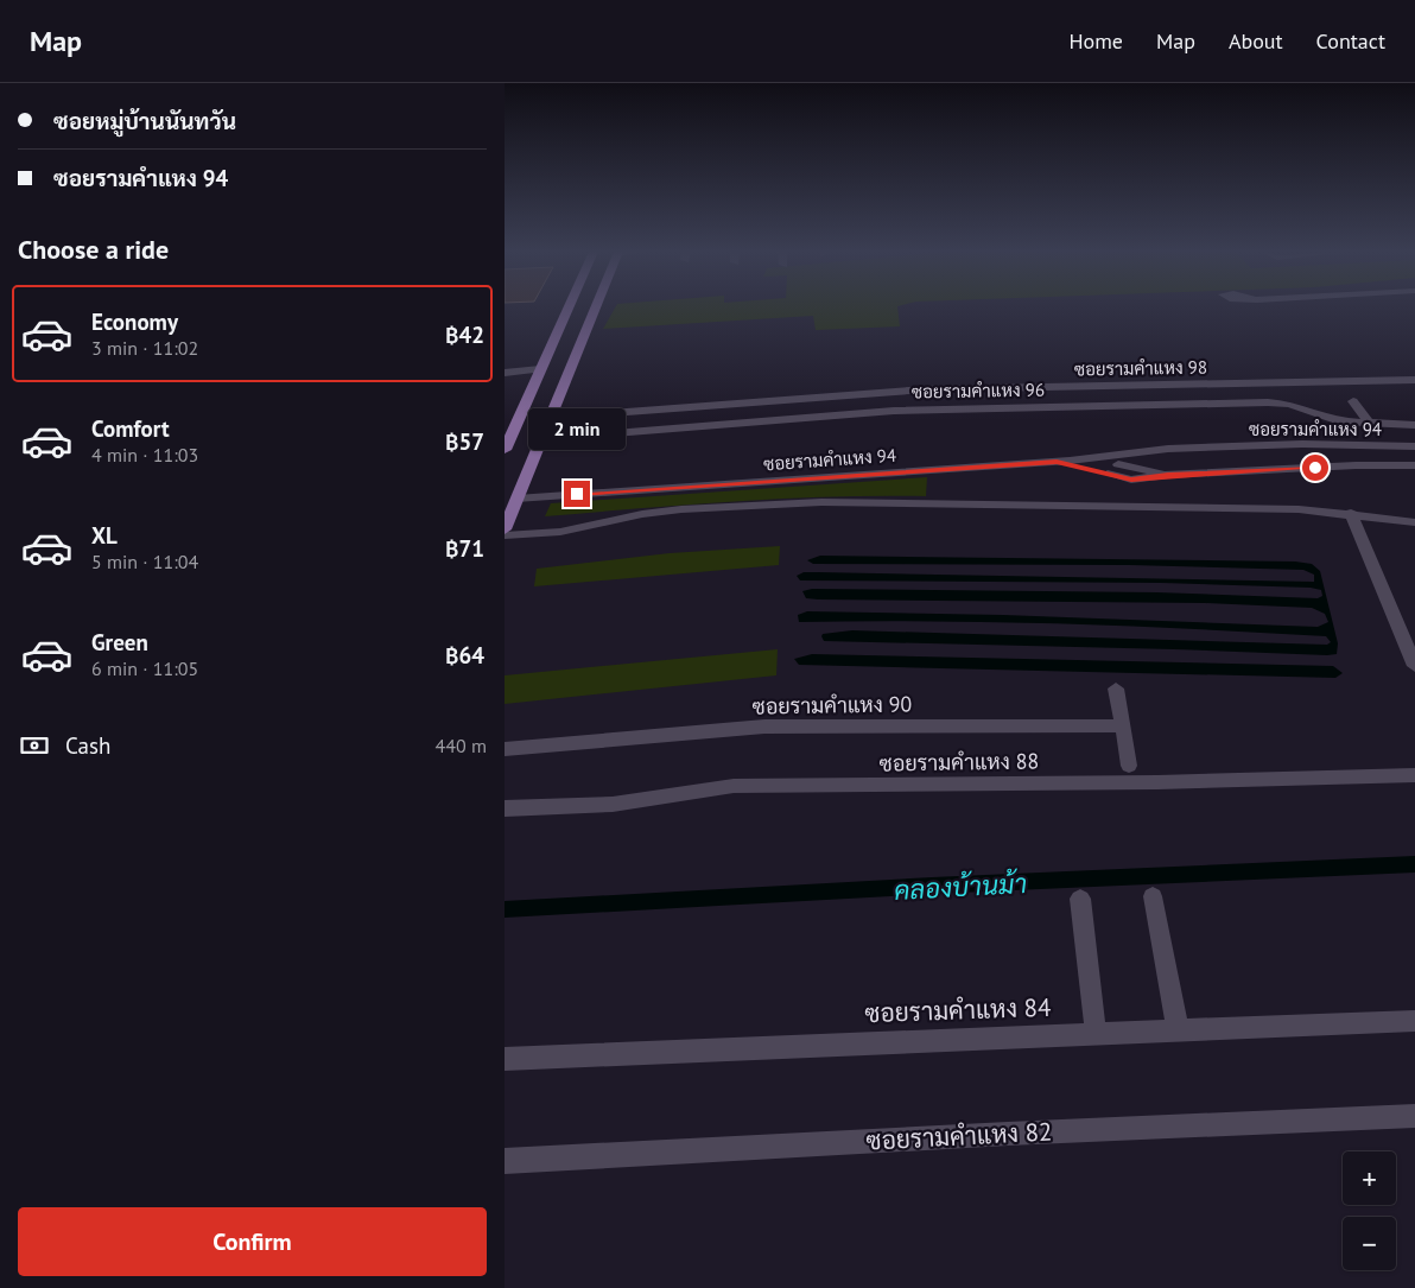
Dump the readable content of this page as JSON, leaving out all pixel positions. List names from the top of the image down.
{
  "streets": {
    "street": [
      "ซอยรามคําแหง 98",
      "ซอยรามคําแหง 96",
      "ซอยรามคําแหง 94",
      "ซอยรามคำแหง 90",
      "ซอยรามคำแหง 88",
      "ซอยรามคำแหง 84",
      "ซอยรามคำแหง 82"
    ]
  },
  "water": ["คลองบ้านม้า"],
  "page": {
    "header": "Map",
    "nav": [
      "Home",
      "Map",
      "About",
      "Contact"
    ],
    "banner": ["ซอยหมู่บ้านนันทวัน", "ซอยรามคําแหง 94"],
    "heading": "Choose a ride",
    "list": [
      {
        "name": "Economy",
        "note": "3 min · 11:02",
        "value": "฿42"
      },
      {
        "name": "Comfort",
        "note": "4 min · 11:03",
        "value": "฿57"
      },
      {
        "name": "XL",
        "note": "5 min · 11:04",
        "value": "฿71"
      },
      {
        "name": "Green",
        "note": "6 min · 11:05",
        "value": "฿64"
      }
    ],
    "bubble": "2 min",
    "pay": ["Cash", "440 m"],
    "map_buttons": ["+", "−"],
    "buttons": "Confirm"
  }
}
